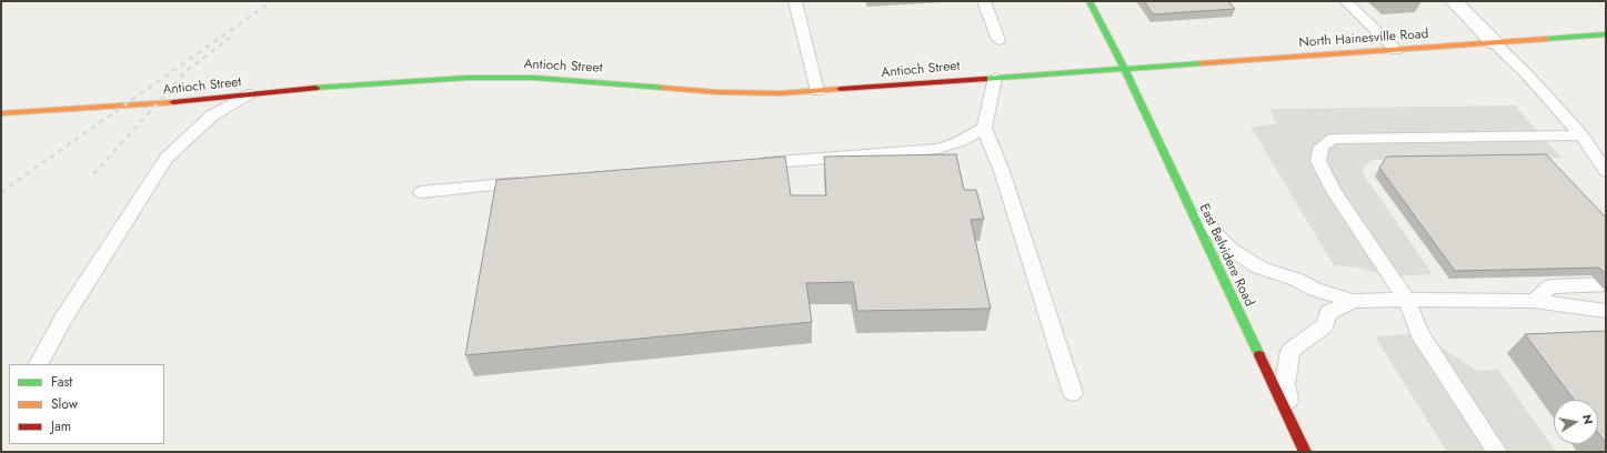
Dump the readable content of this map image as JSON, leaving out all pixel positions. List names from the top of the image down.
{
  "streets": {
    "street": ["North Hainesville Road", "Antioch Street", "East Belvidere Road"]
  },
  "crossings": [
    ["North Hainesville Road", "Antioch Street"],
    ["North Hainesville Road", "East Belvidere Road"],
    ["Antioch Street", "East Belvidere Road"]
  ],
  "legend": ["Fast", "Slow", "Jam"],
  "north": "right"
}
